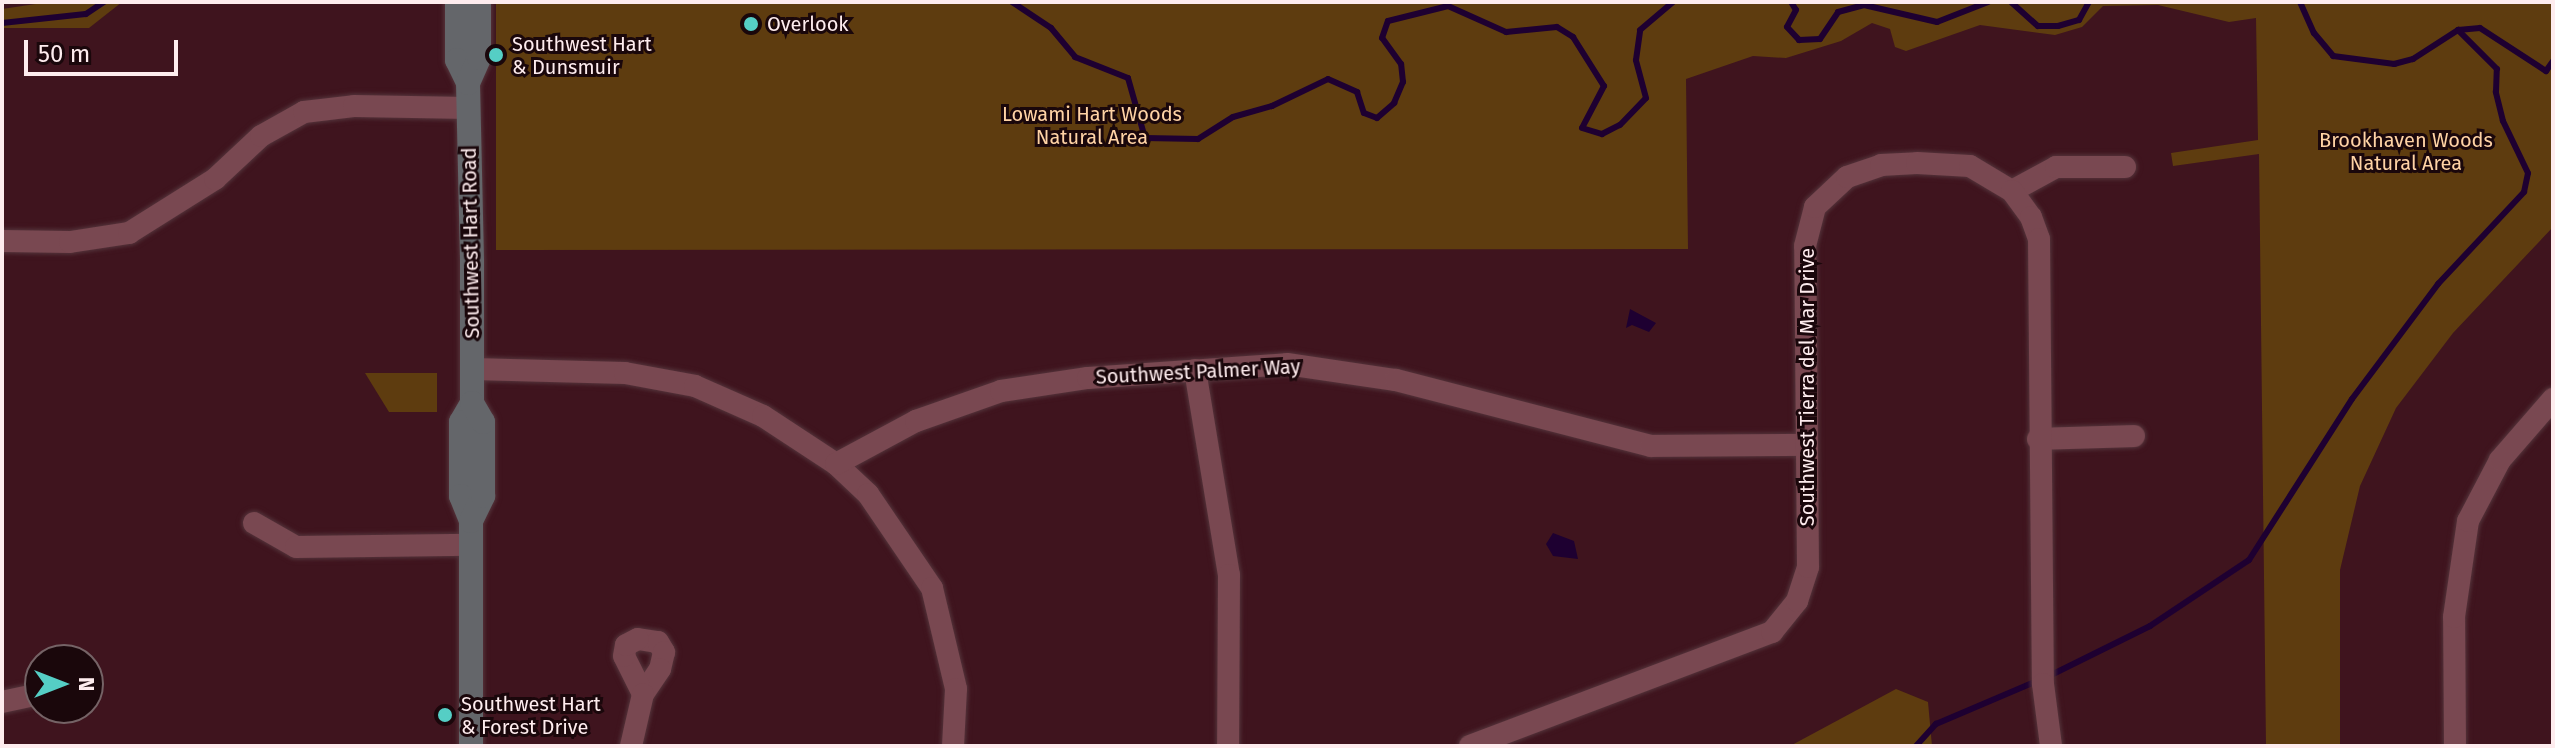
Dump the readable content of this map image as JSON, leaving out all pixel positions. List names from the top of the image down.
{
  "streets": {
    "main road": ["Southwest Hart Road"],
    "street": ["Southwest Palmer Way", "Southwest Tierra del Mar Drive"]
  },
  "crossings": [
    ["Southwest Palmer Way", "Southwest Tierra del Mar Drive"]
  ],
  "parks": ["Lowami Hart Woods Natural Area", "Brookhaven Woods Natural Area"],
  "places": ["Overlook", "Southwest Hart & Dunsmuir", "Southwest Hart & Forest Drive"],
  "scale_bar": "50 m",
  "north": "right"
}
